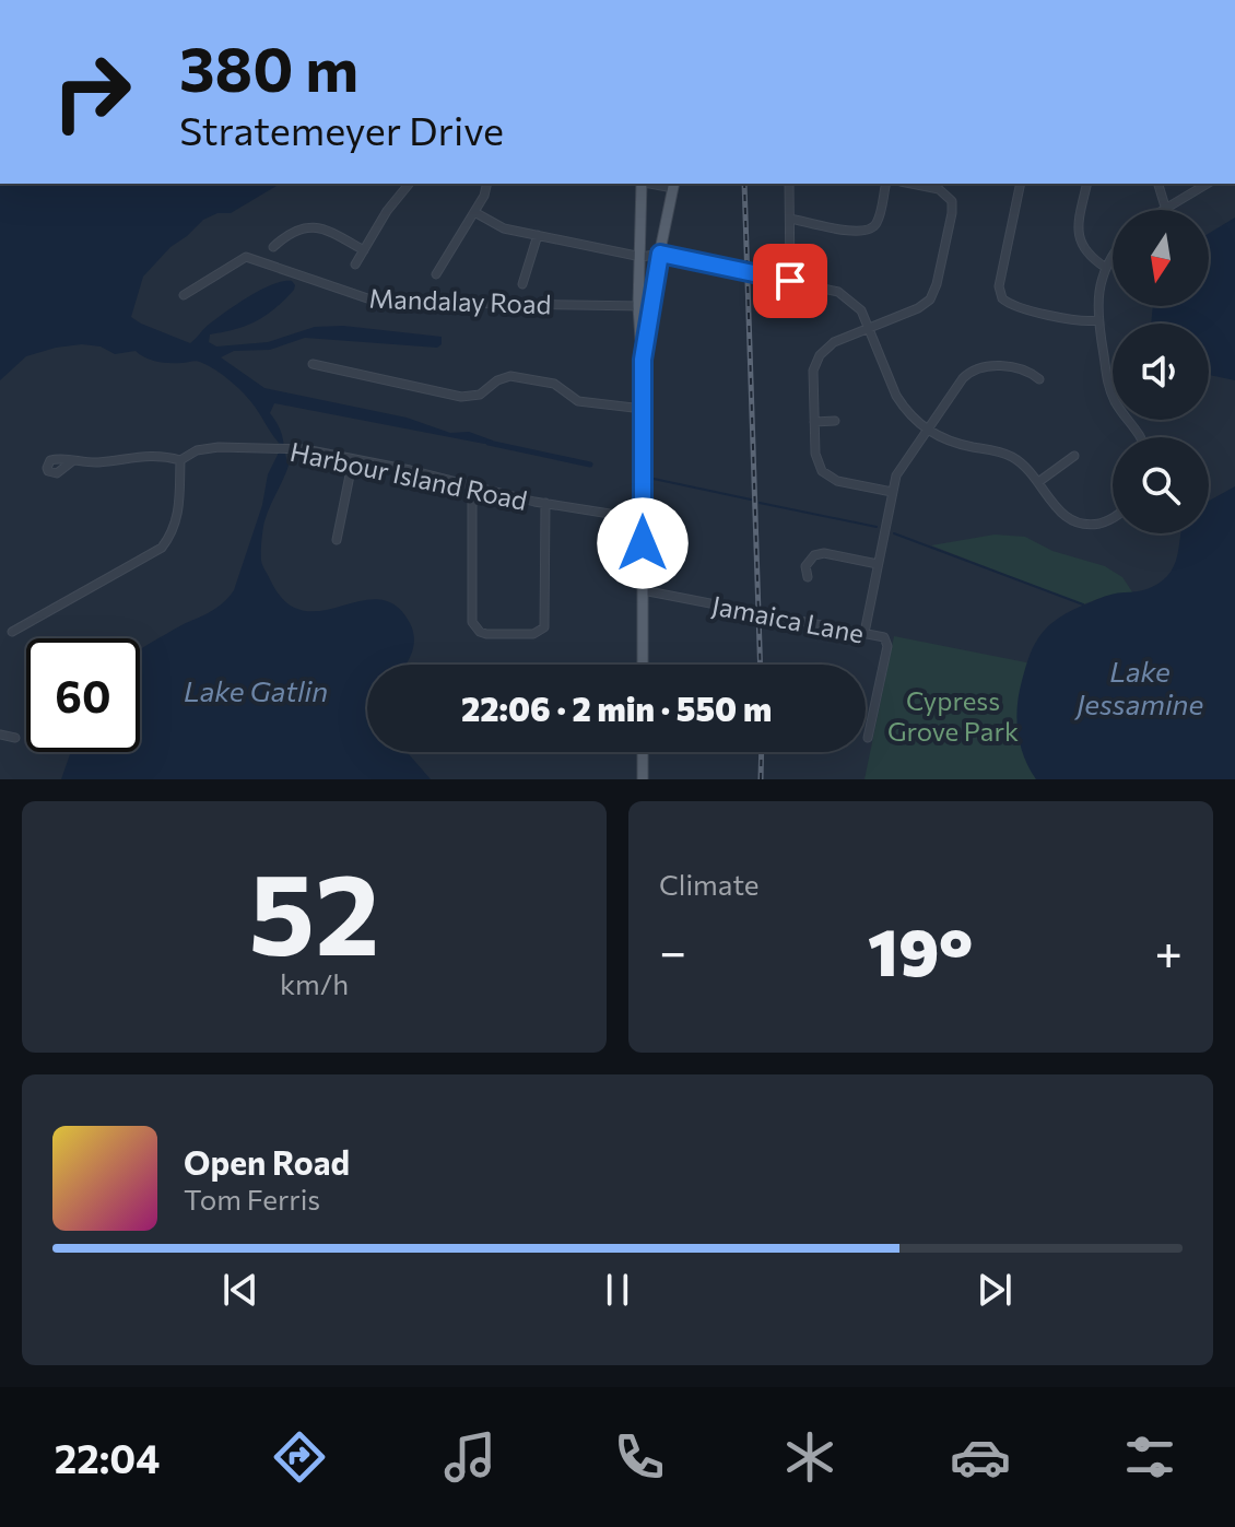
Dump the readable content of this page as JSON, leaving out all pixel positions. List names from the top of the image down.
{
  "streets": {
    "street": ["Mandalay Road", "Harbour Island Road", "Jamaica Lane"]
  },
  "water": ["Lake Jessamine", "Lake Gatlin"],
  "parks": ["Cypress Grove Park"],
  "north": "bottom",
  "page": {
    "turn": ["380 m", "Stratemeyer Drive"],
    "limit": "60",
    "trip": "22:06 · 2 min · 550 m",
    "tile": [
      ["52", "km/h"],
      "Climate"
    ],
    "heat": ["−", "19°", "+"],
    "song": ["Open Road", "Tom Ferris"],
    "tabs": "22:04"
  }
}
